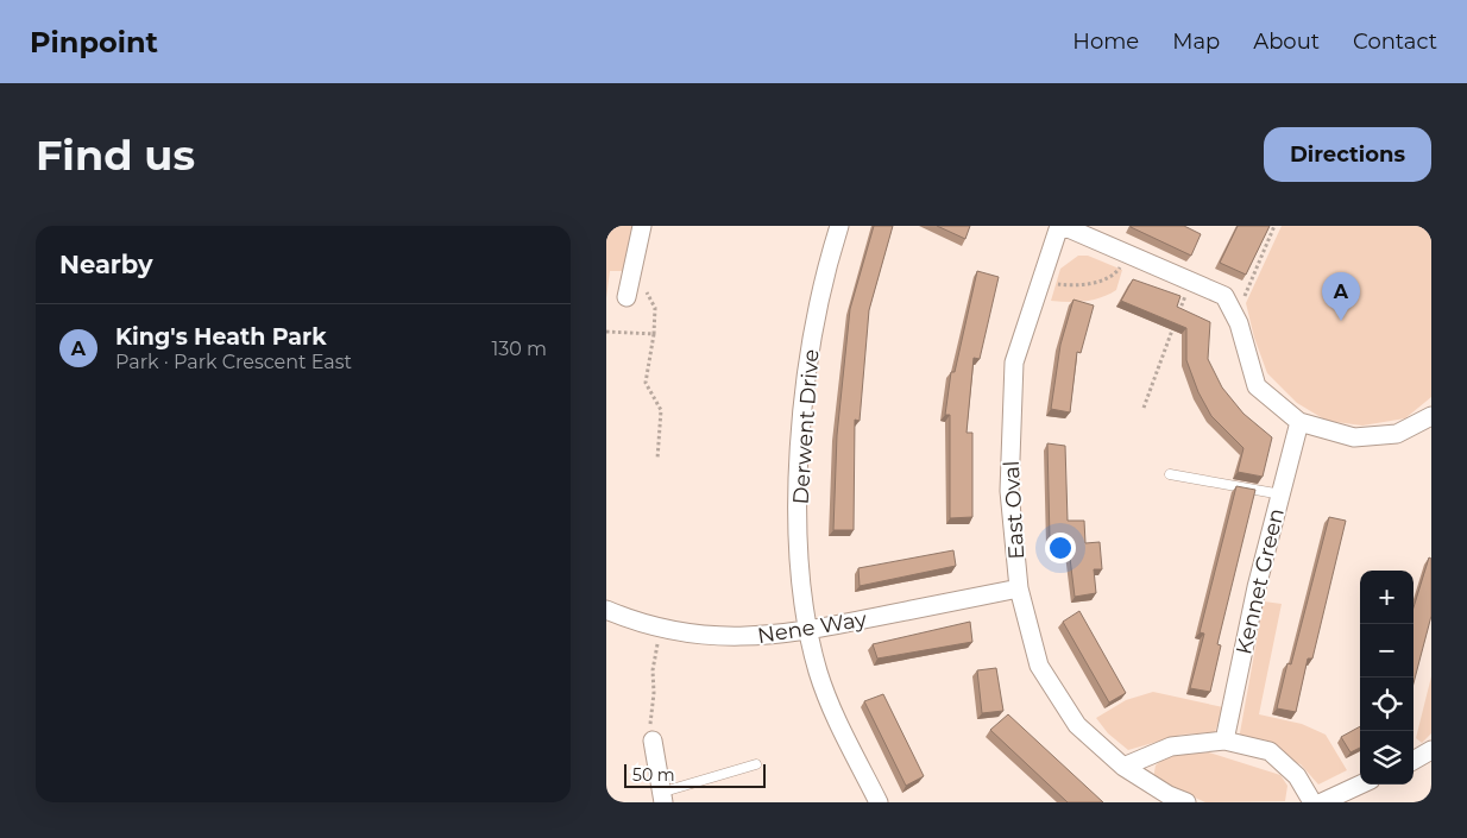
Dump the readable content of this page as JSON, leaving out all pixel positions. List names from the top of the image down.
{
  "streets": {
    "street": [
      "Derwent Drive",
      "East Oval",
      "Kennet Green",
      "Nene Way"
    ]
  },
  "crossings": [
    ["Derwent Drive", "Nene Way"],
    ["East Oval", "Nene Way"]
  ],
  "scale_bar": "50 m",
  "page": {
    "header": "Pinpoint",
    "nav": [
      "Home",
      "Map",
      "About",
      "Contact"
    ],
    "buttons": "Directions",
    "title": "Find us",
    "heading": "Nearby",
    "pins": "A",
    "list": [
      {
        "mark": "A",
        "name": "King's Heath Park",
        "note": "Park · Park Crescent East",
        "value": "130 m"
      }
    ],
    "map_buttons": ["+", "−"],
    "scale": "50 m"
  }
}
